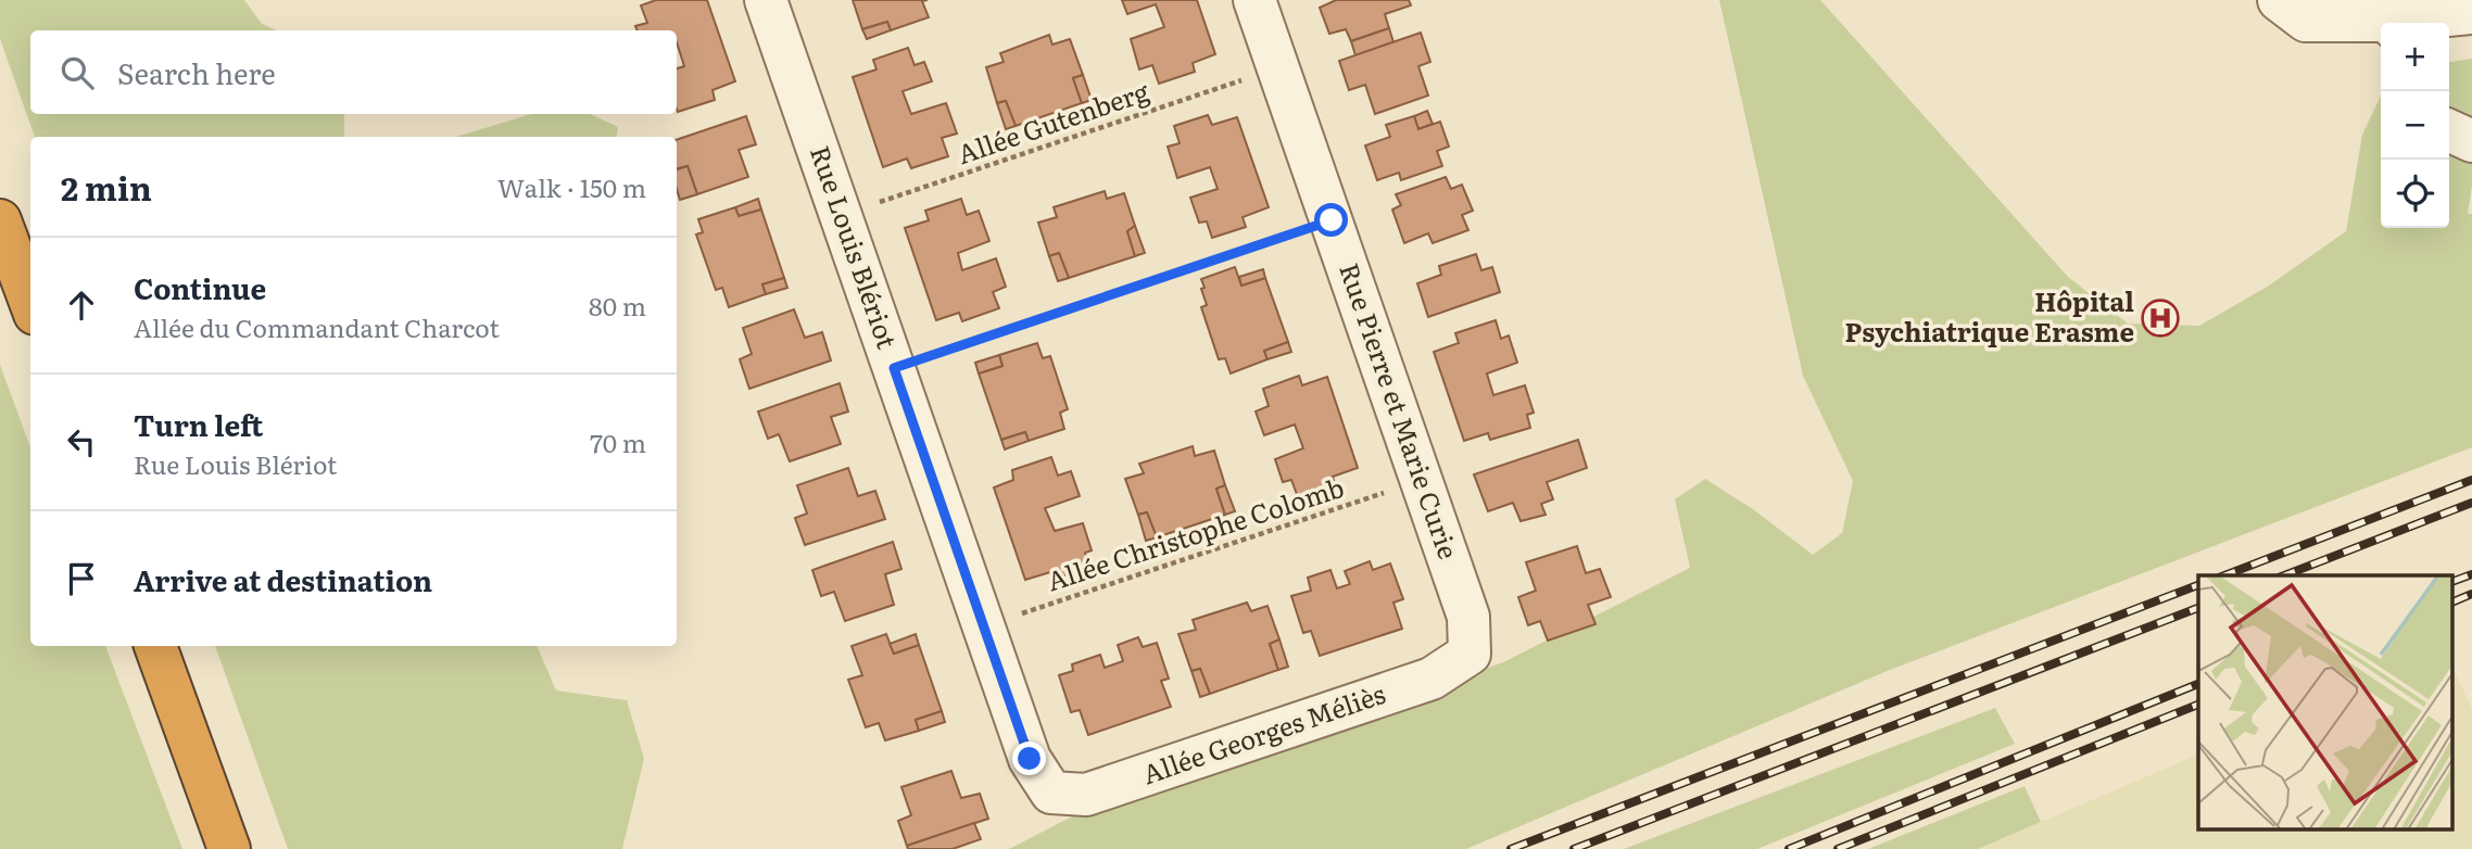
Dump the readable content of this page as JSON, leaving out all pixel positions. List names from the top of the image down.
{
  "streets": {
    "street": ["Rue Louis Blériot", "Rue Pierre et Marie Curie", "Allée Georges Méliès"],
    "path": ["Allée Gutenberg", "Allée Christophe Colomb"]
  },
  "crossings": [
    ["Allée Gutenberg", "Rue Louis Blériot"],
    ["Allée Gutenberg", "Rue Pierre et Marie Curie"],
    ["Rue Louis Blériot", "Allée Christophe Colomb"],
    ["Rue Louis Blériot", "Allée Georges Méliès"],
    ["Rue Pierre et Marie Curie", "Allée Christophe Colomb"],
    ["Rue Pierre et Marie Curie", "Allée Georges Méliès"]
  ],
  "places": {
    "hospital": ["Hôpital Psychiatrique Erasme"]
  },
  "page": {
    "map_buttons": ["+", "−"],
    "search": "Search here",
    "heading": ["2 min", "Walk · 150 m"],
    "list": [
      ["Continue", "Allée du Commandant Charcot", "80 m"],
      ["Turn left", "Rue Louis Blériot", "70 m"],
      "Arrive at destination"
    ]
  }
}
